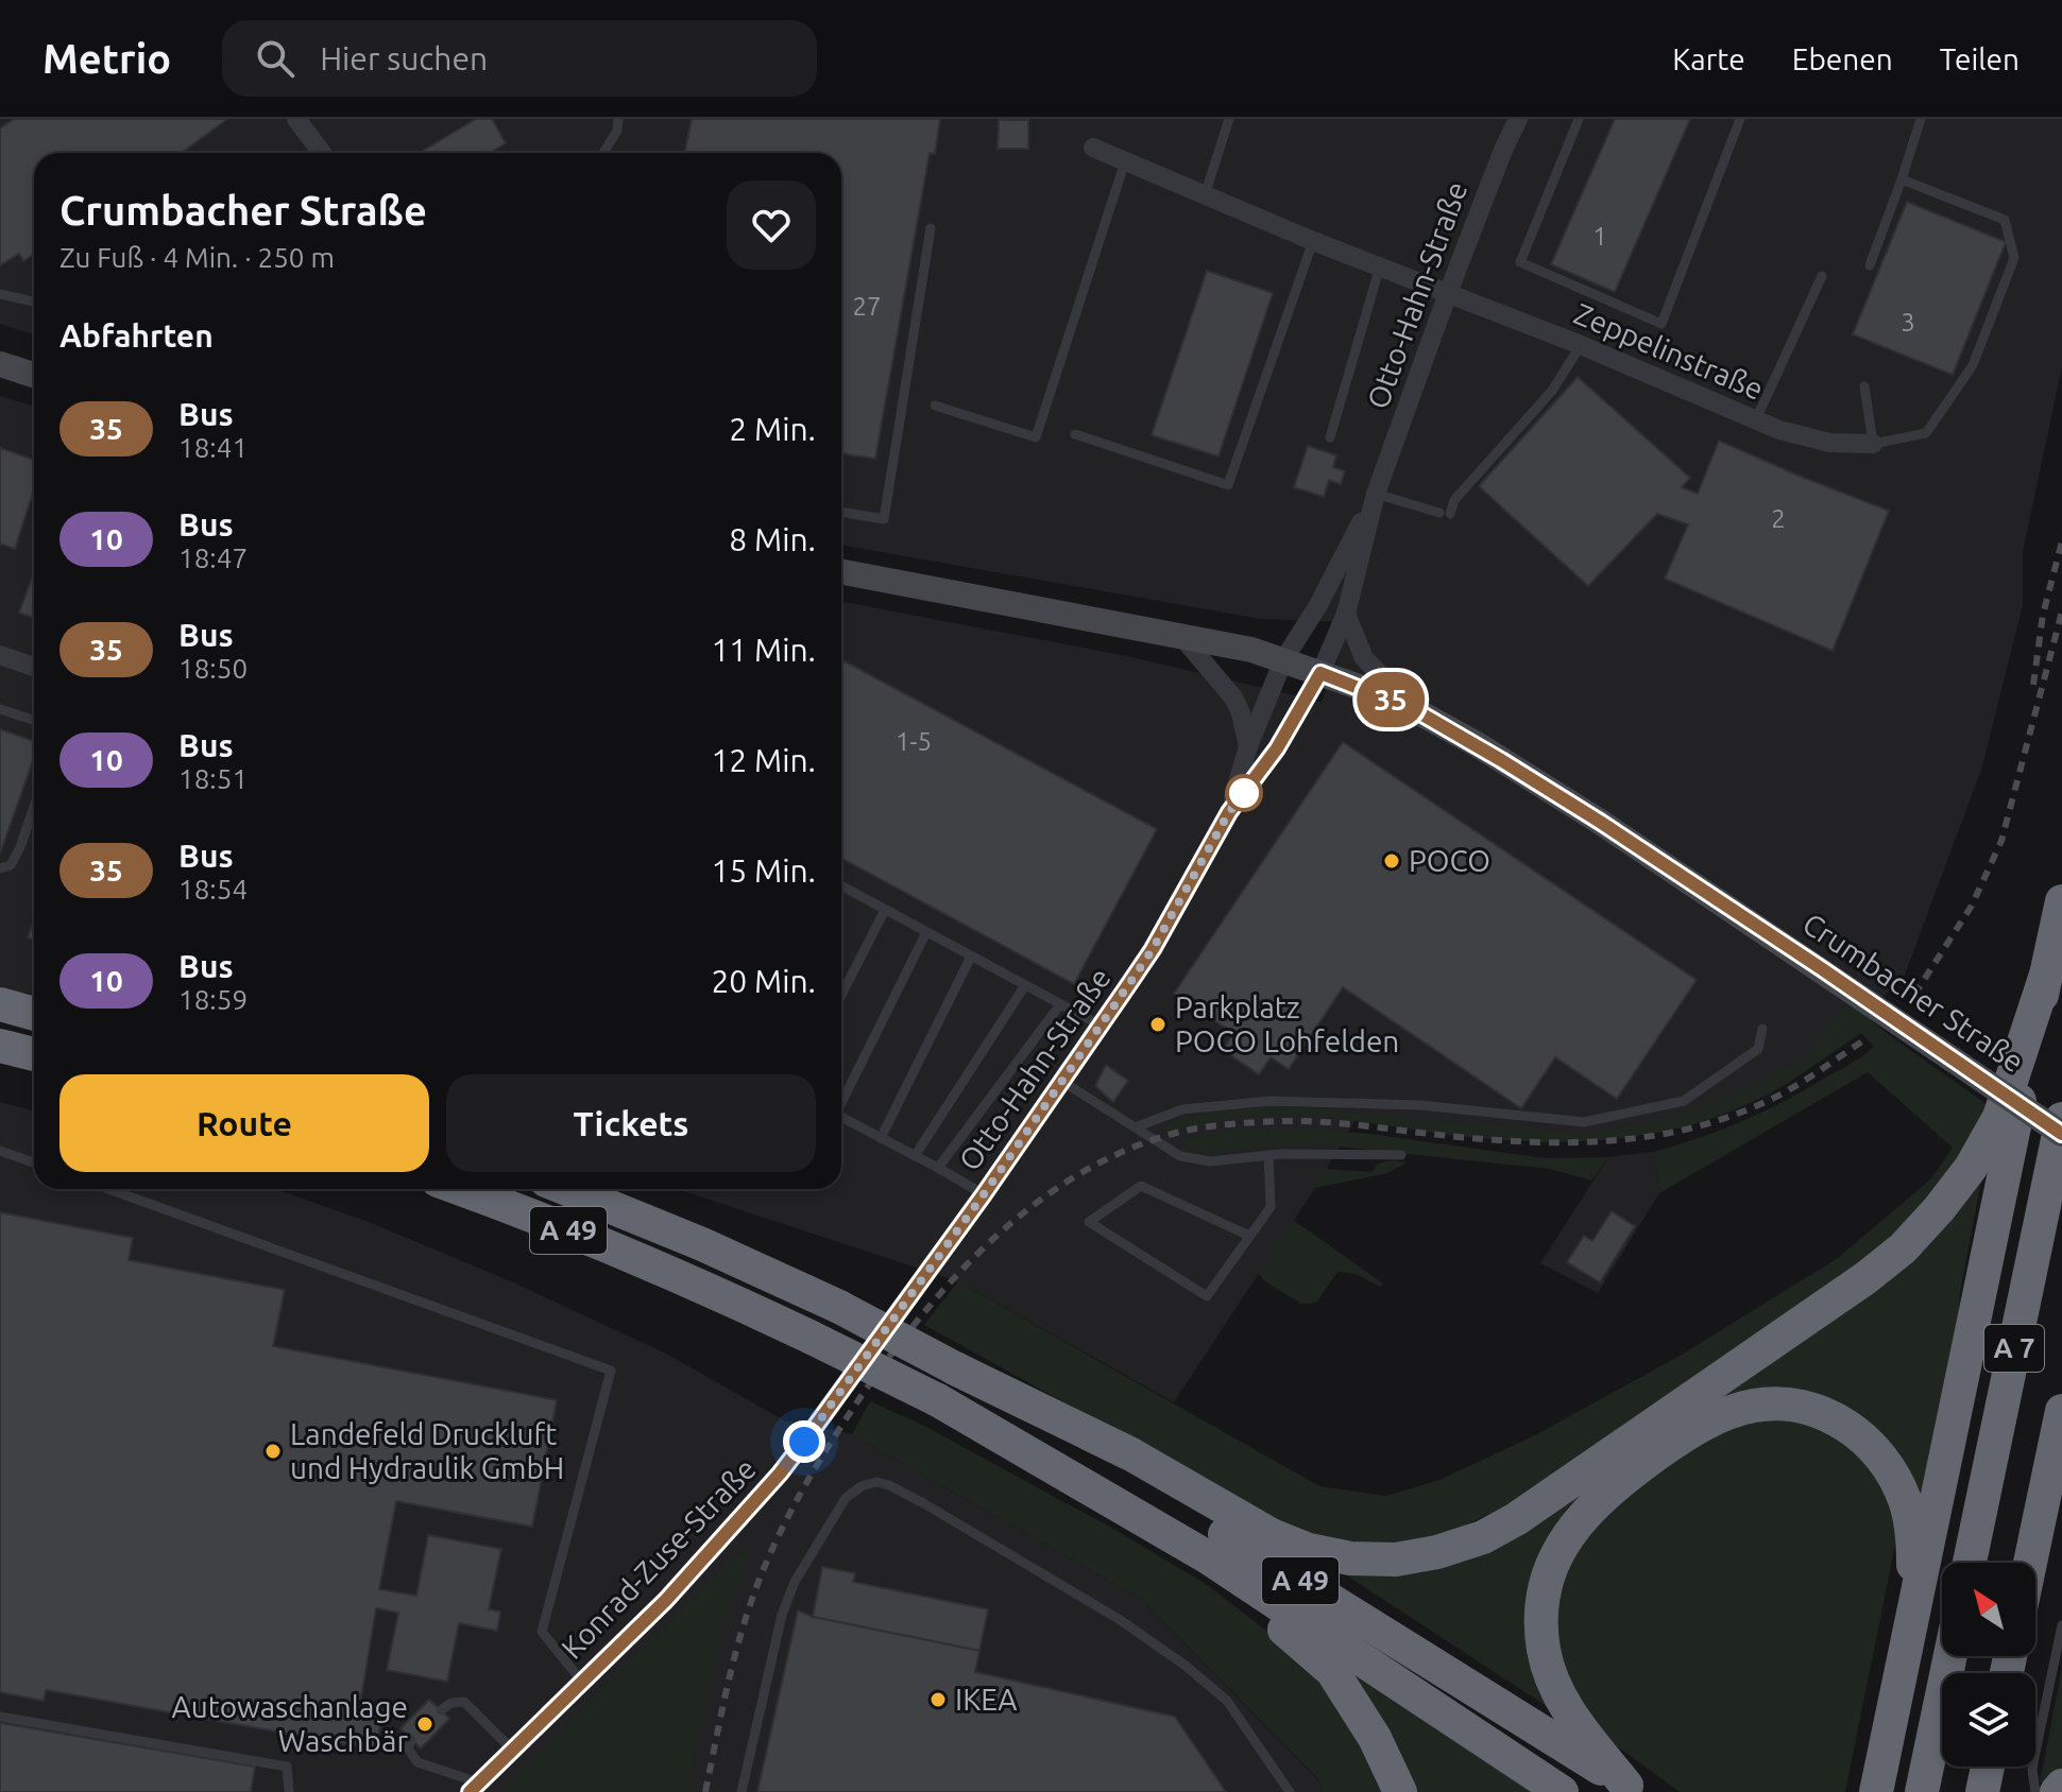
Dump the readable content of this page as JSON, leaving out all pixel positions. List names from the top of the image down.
{
  "streets": {
    "highway": ["A 49", "A 7"],
    "main road": ["Crumbacher Straße"],
    "street": ["Otto-Hahn-Straße", "Zeppelinstraße", "Konrad-Zuse-Straße"]
  },
  "crossings": [
    ["Otto-Hahn-Straße", "Zeppelinstraße"],
    ["Otto-Hahn-Straße", "Crumbacher Straße"],
    ["Otto-Hahn-Straße", "Konrad-Zuse-Straße"]
  ],
  "places": [
    "POCO",
    "Parkplatz POCO Lohfelden",
    "Landefeld Druckluft und Hydraulik GmbH",
    "IKEA",
    "Autowaschanlage Waschbär"
  ],
  "lines": ["bus line 35"],
  "house_numbers": [
    "1",
    "27",
    "3",
    "2",
    "1-5"
  ],
  "north": "top left",
  "page": {
    "header": "Metrio",
    "search": "Hier suchen",
    "nav": ["Karte", "Ebenen", "Teilen"],
    "on_map": "35",
    "heading": [
      ["Crumbacher Straße", "Zu Fuß · 4 Min. · 250 m"],
      "Abfahrten"
    ],
    "list": [
      {
        "mark": "35",
        "name": "Bus",
        "note": "18:41",
        "value": "2 Min."
      },
      {
        "mark": "10",
        "name": "Bus",
        "note": "18:47",
        "value": "8 Min."
      },
      {
        "mark": "35",
        "name": "Bus",
        "note": "18:50",
        "value": "11 Min."
      },
      {
        "mark": "10",
        "name": "Bus",
        "note": "18:51",
        "value": "12 Min."
      },
      {
        "mark": "35",
        "name": "Bus",
        "note": "18:54",
        "value": "15 Min."
      },
      {
        "mark": "10",
        "name": "Bus",
        "note": "18:59",
        "value": "20 Min."
      }
    ],
    "buttons": ["Route", "Tickets"]
  }
}
